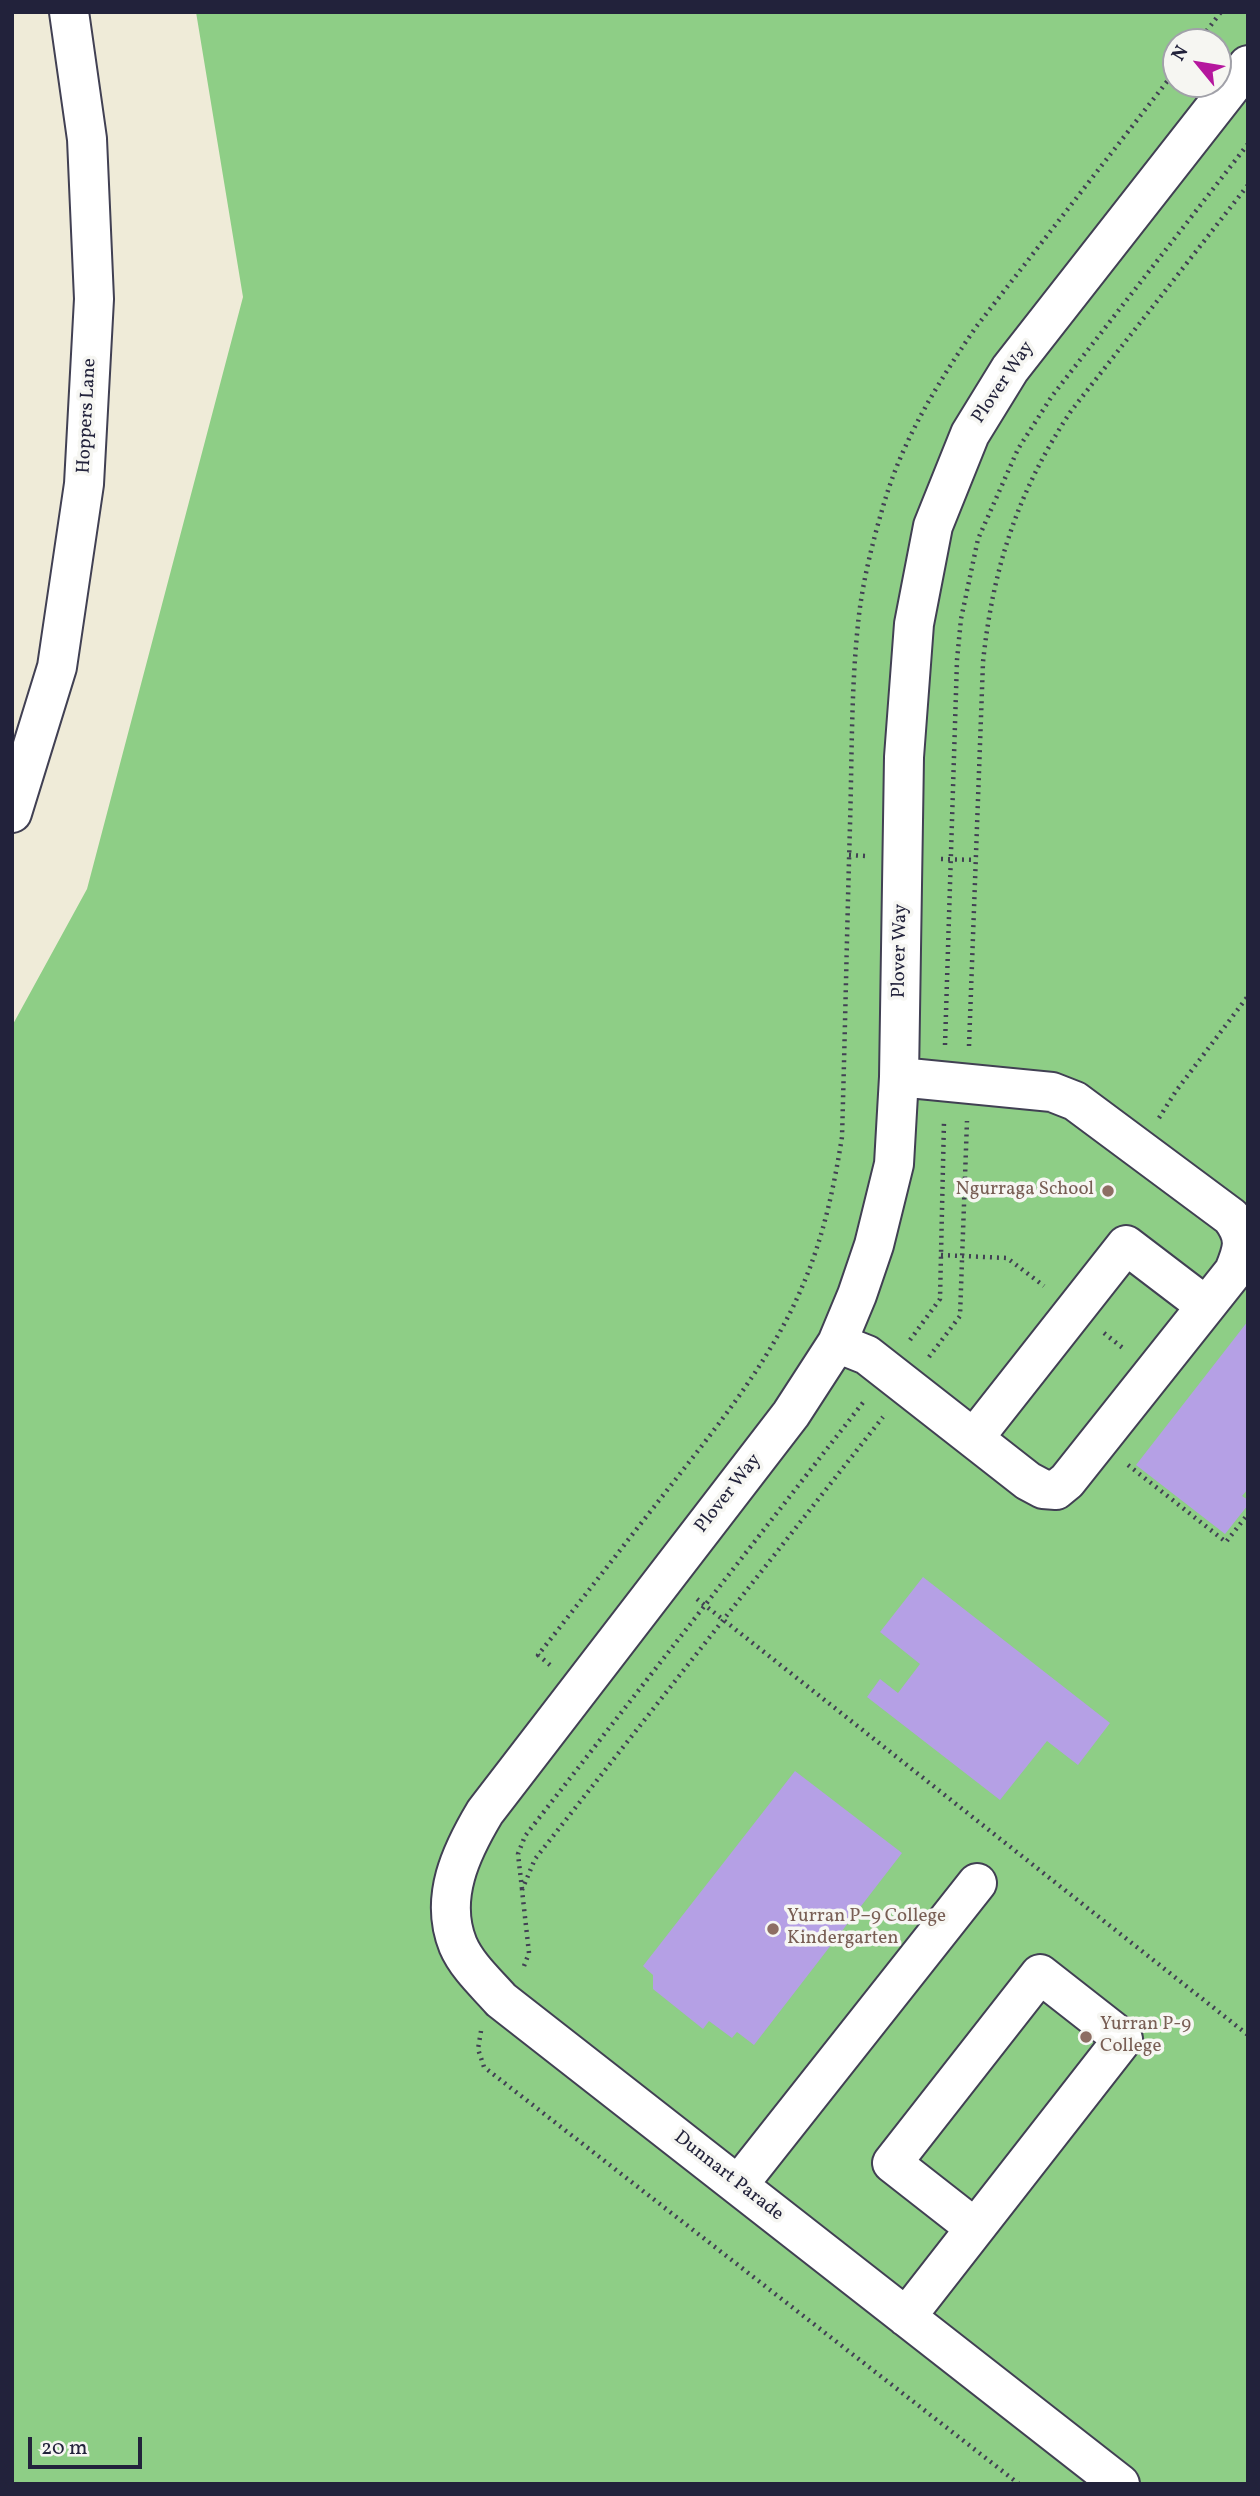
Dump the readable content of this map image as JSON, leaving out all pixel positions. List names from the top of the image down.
{
  "streets": {
    "street": ["Plover Way", "Hoppers Lane", "Dunnart Parade"]
  },
  "crossings": [
    ["Plover Way", "Dunnart Parade"]
  ],
  "places": ["Ngurraga School", "Yurran P–9 College Kindergarten", "Yurran P-9 College"],
  "scale_bar": "20 m",
  "north": "top left"
}
